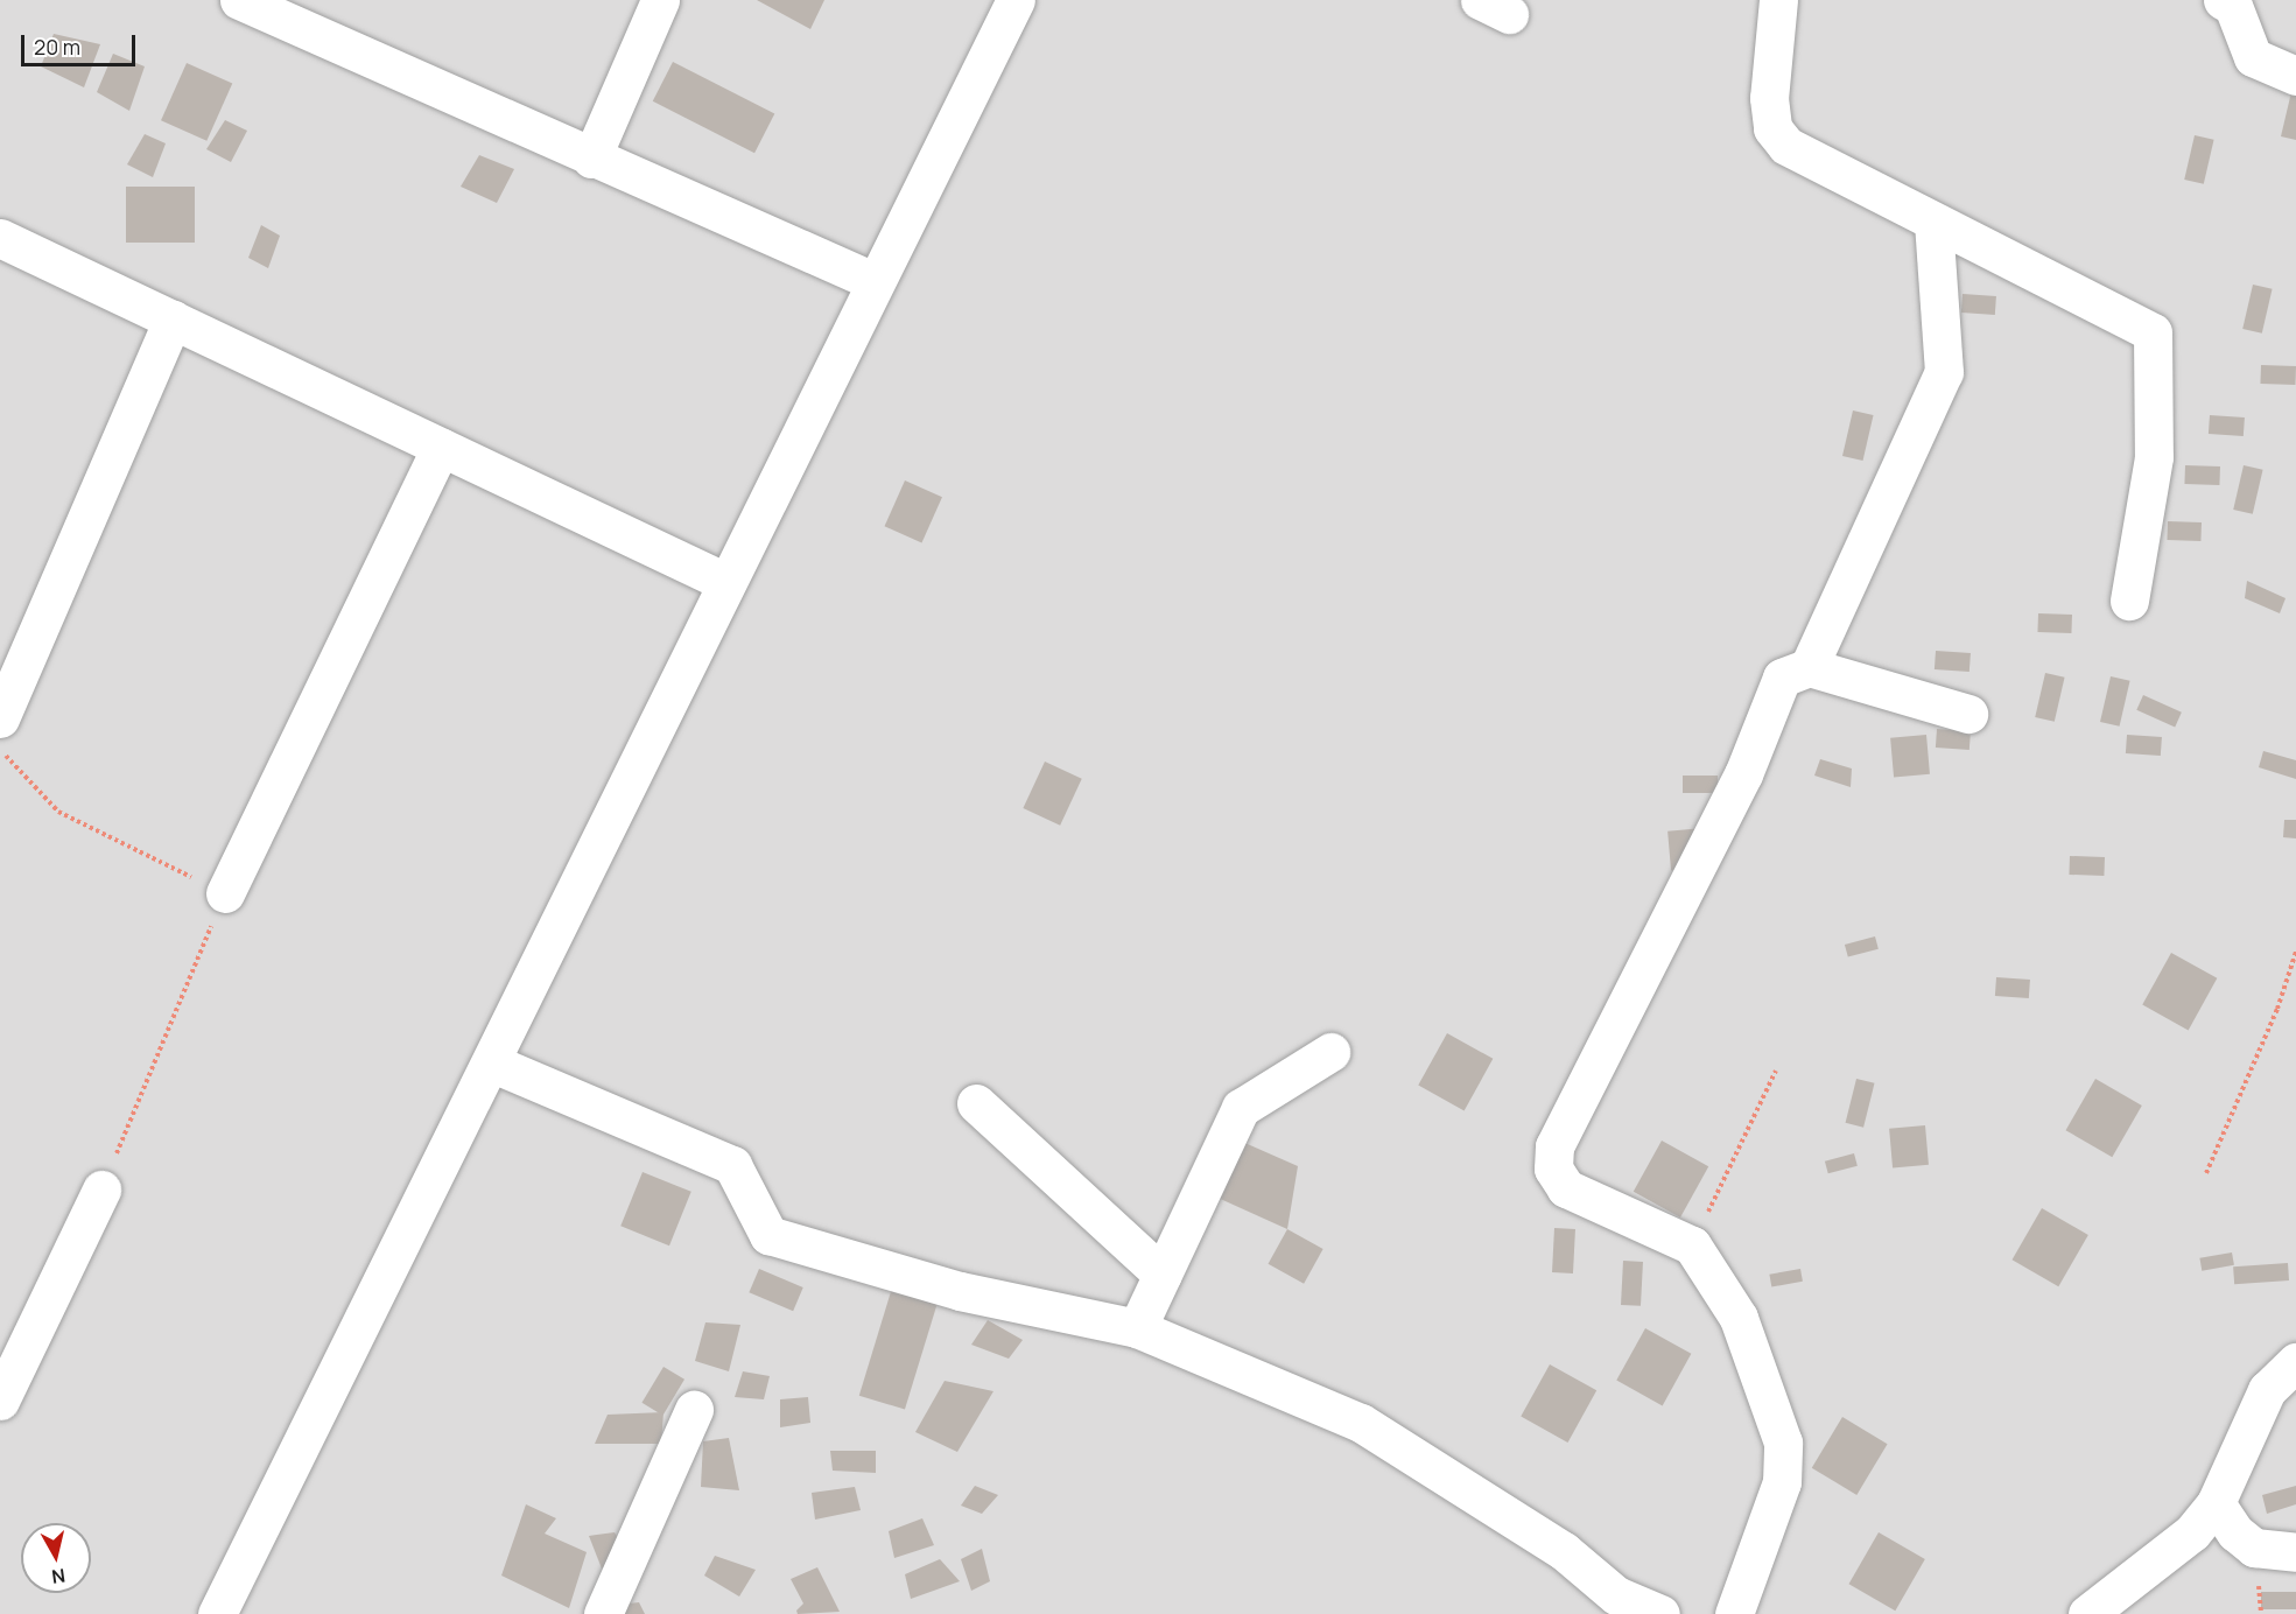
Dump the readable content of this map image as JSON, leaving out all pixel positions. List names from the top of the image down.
{
  "scale_bar": "20 m",
  "north": "bottom"
}
